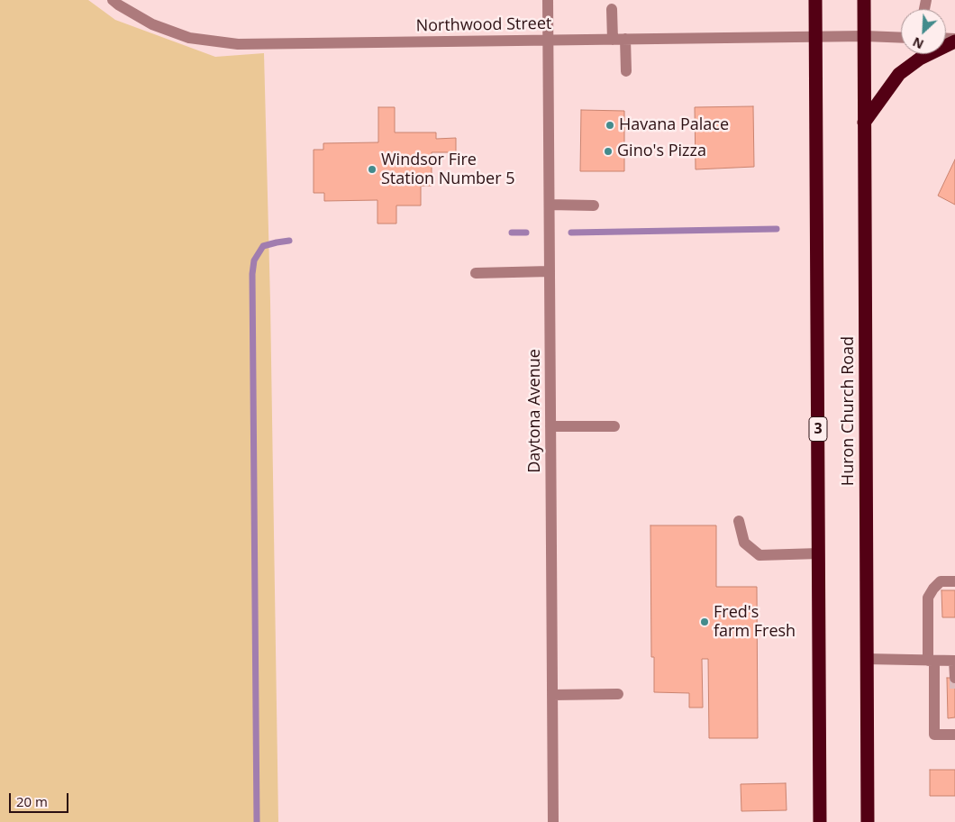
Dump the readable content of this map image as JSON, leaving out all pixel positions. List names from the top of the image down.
{
  "streets": {
    "highway": ["Huron Church Road", "3"],
    "street": ["Northwood Street", "Daytona Avenue"]
  },
  "crossings": [
    ["Northwood Street", "Daytona Avenue"],
    ["Northwood Street", "Huron Church Road"]
  ],
  "places": [
    "Havana Palace",
    "Gino's Pizza",
    "Windsor Fire Station Number 5",
    "Fred's farm Fresh"
  ],
  "scale_bar": "20 m",
  "north": "bottom left"
}
